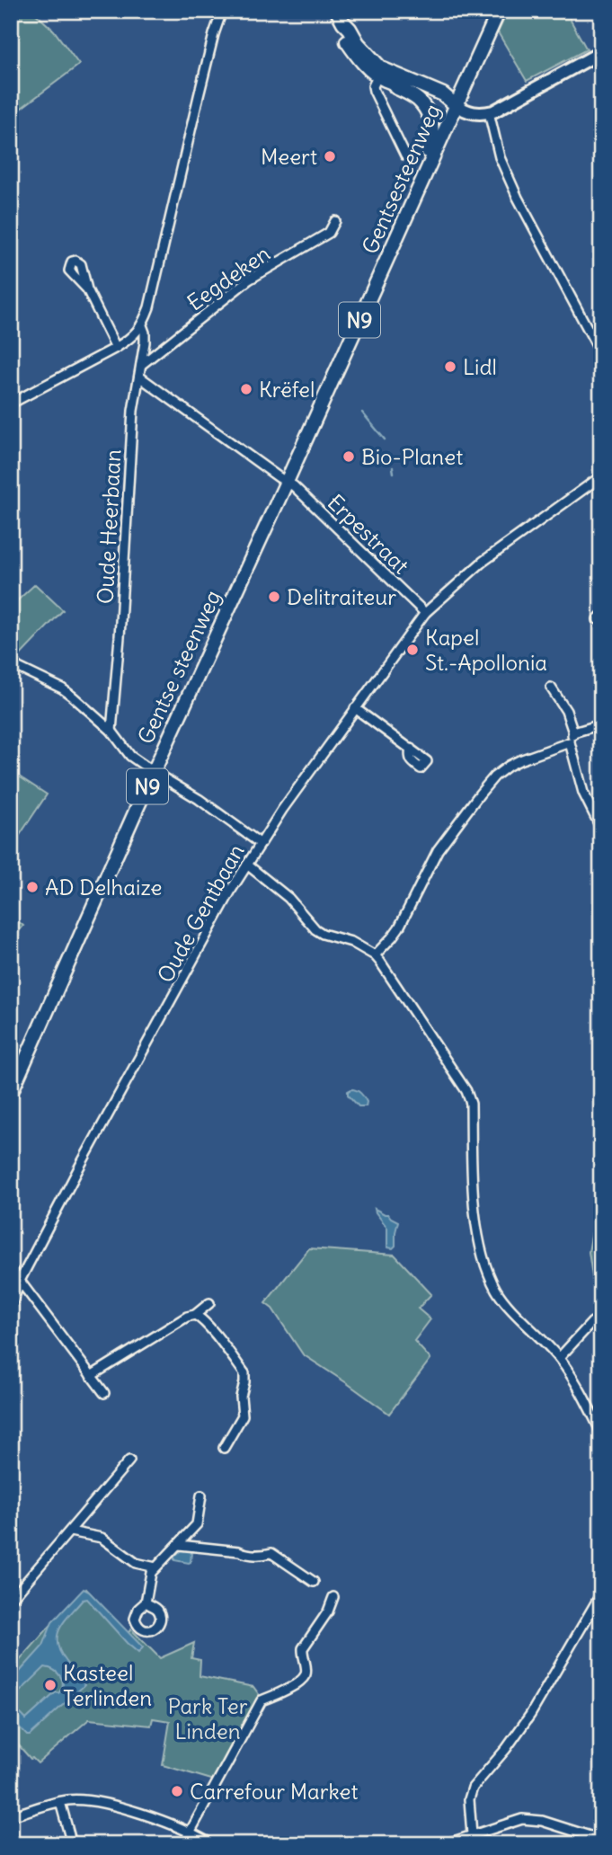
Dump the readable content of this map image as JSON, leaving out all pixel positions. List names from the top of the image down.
{
  "streets": {
    "main road": ["Gentsesteenweg", "N9", "Gentse steenweg"],
    "street": [
      "Eegdeken",
      "Oude Heerbaan",
      "Erpestraat",
      "Oude Gentbaan"
    ]
  },
  "crossings": [
    ["Gentsesteenweg", "Gentse steenweg"],
    ["Eegdeken", "Oude Heerbaan"],
    ["Oude Heerbaan", "Erpestraat"],
    ["Erpestraat", "Gentse steenweg"],
    ["Erpestraat", "Oude Gentbaan"]
  ],
  "parks": ["Park Ter Linden"],
  "places": [
    "Meert",
    "Lidl",
    "Krëfel",
    "Bio-Planet",
    "Delitraiteur",
    "Kapel St.-Apollonia",
    "AD Delhaize",
    "Kasteel Terlinden",
    "Carrefour Market"
  ]
}
